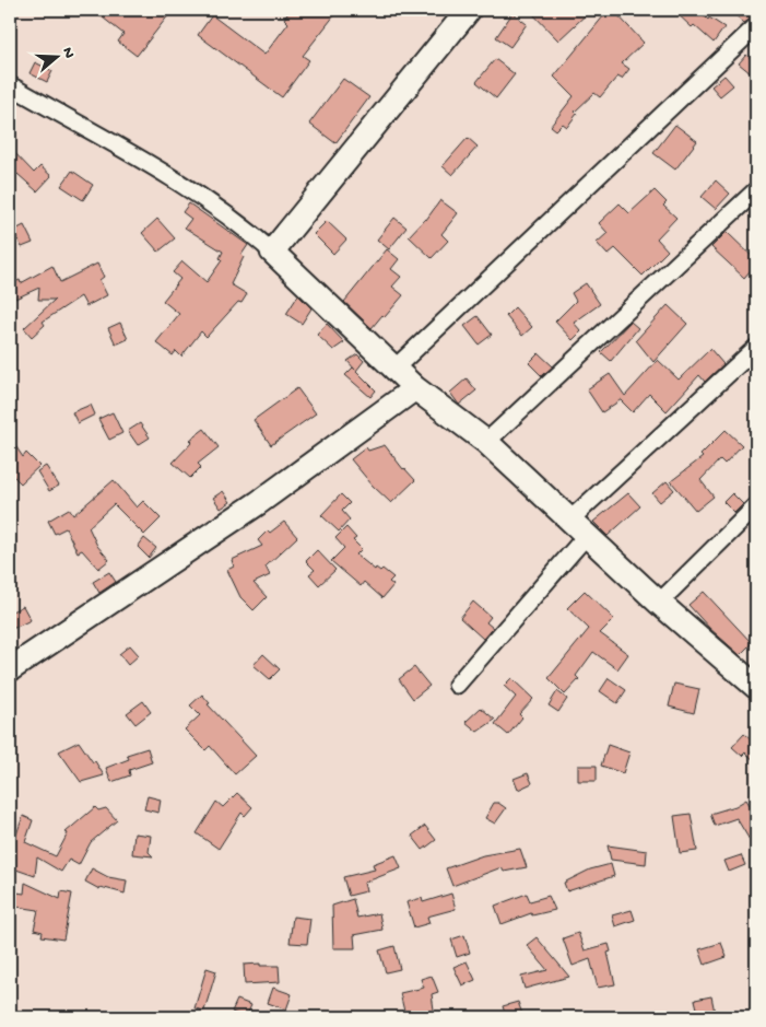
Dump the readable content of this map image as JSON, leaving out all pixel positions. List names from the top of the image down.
{
  "north": "right"
}
